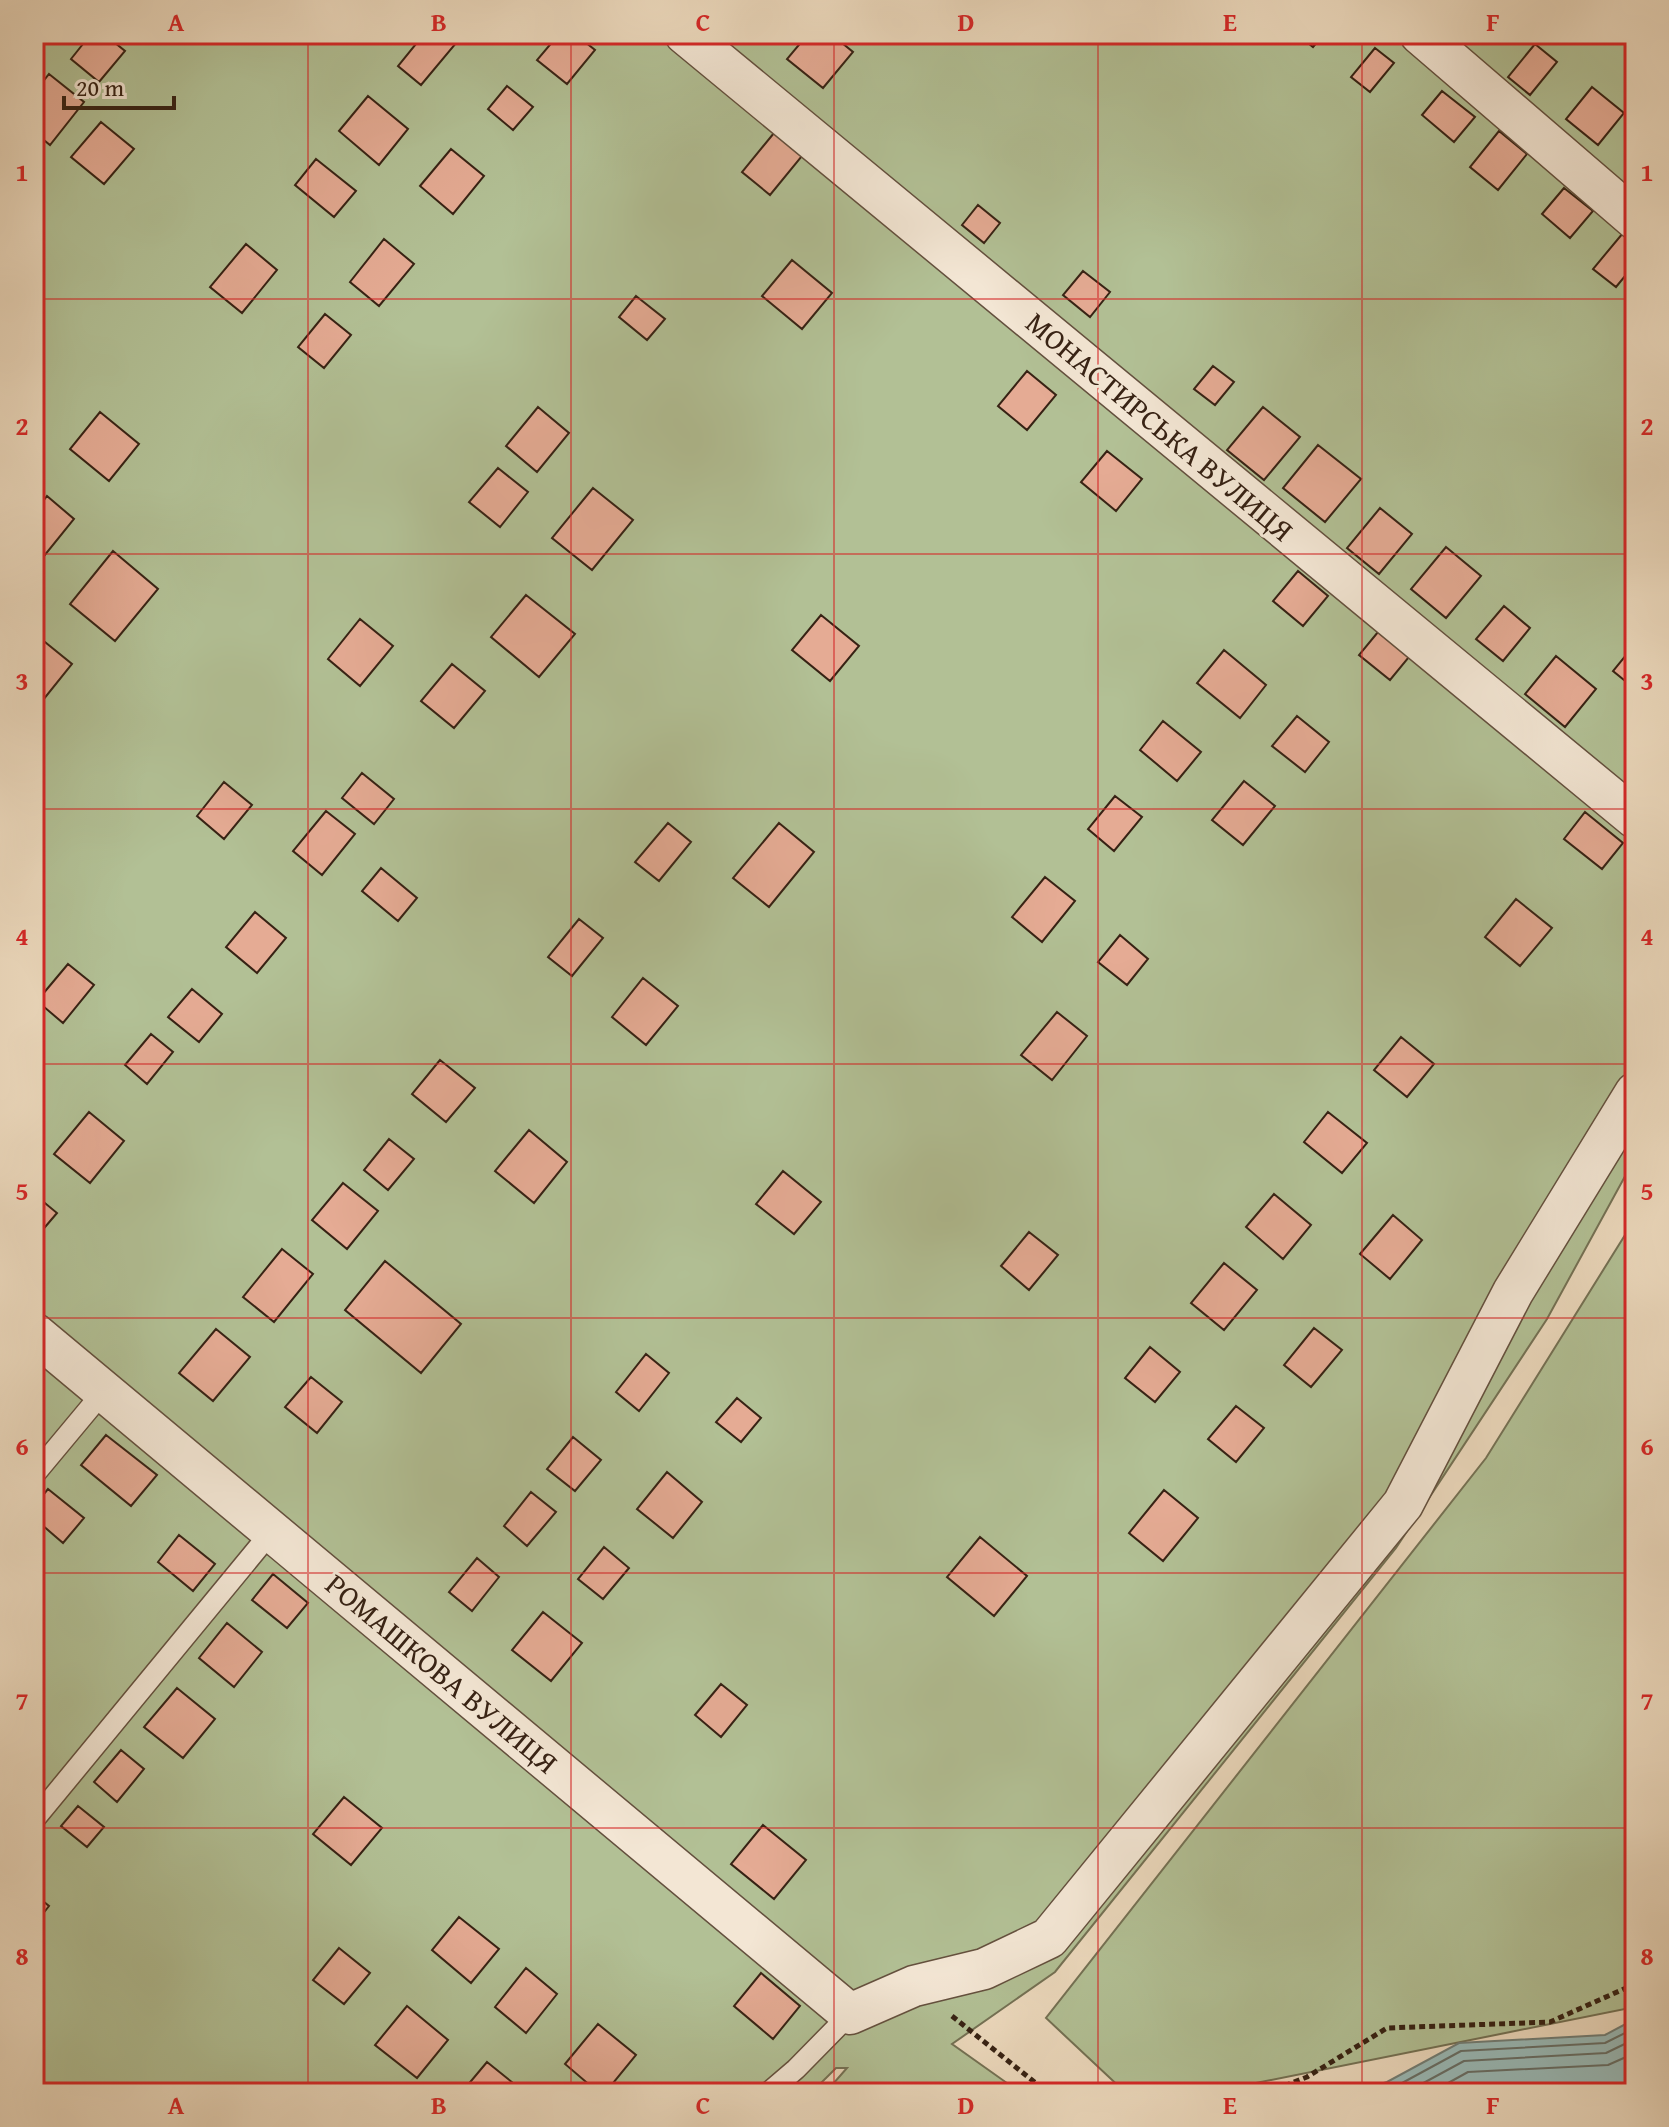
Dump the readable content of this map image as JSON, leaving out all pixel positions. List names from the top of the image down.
{
  "streets": {
    "street": ["МОНАСТИРСЬКА ВУЛИЦЯ", "РОМАШКОВА ВУЛИЦЯ"]
  },
  "scale_bar": "20 m",
  "grid": {
    "columns": [
      "A",
      "B",
      "C",
      "D",
      "E",
      "F"
    ],
    "rows": [
      "1",
      "2",
      "3",
      "4",
      "5",
      "6",
      "7",
      "8"
    ]
  }
}
